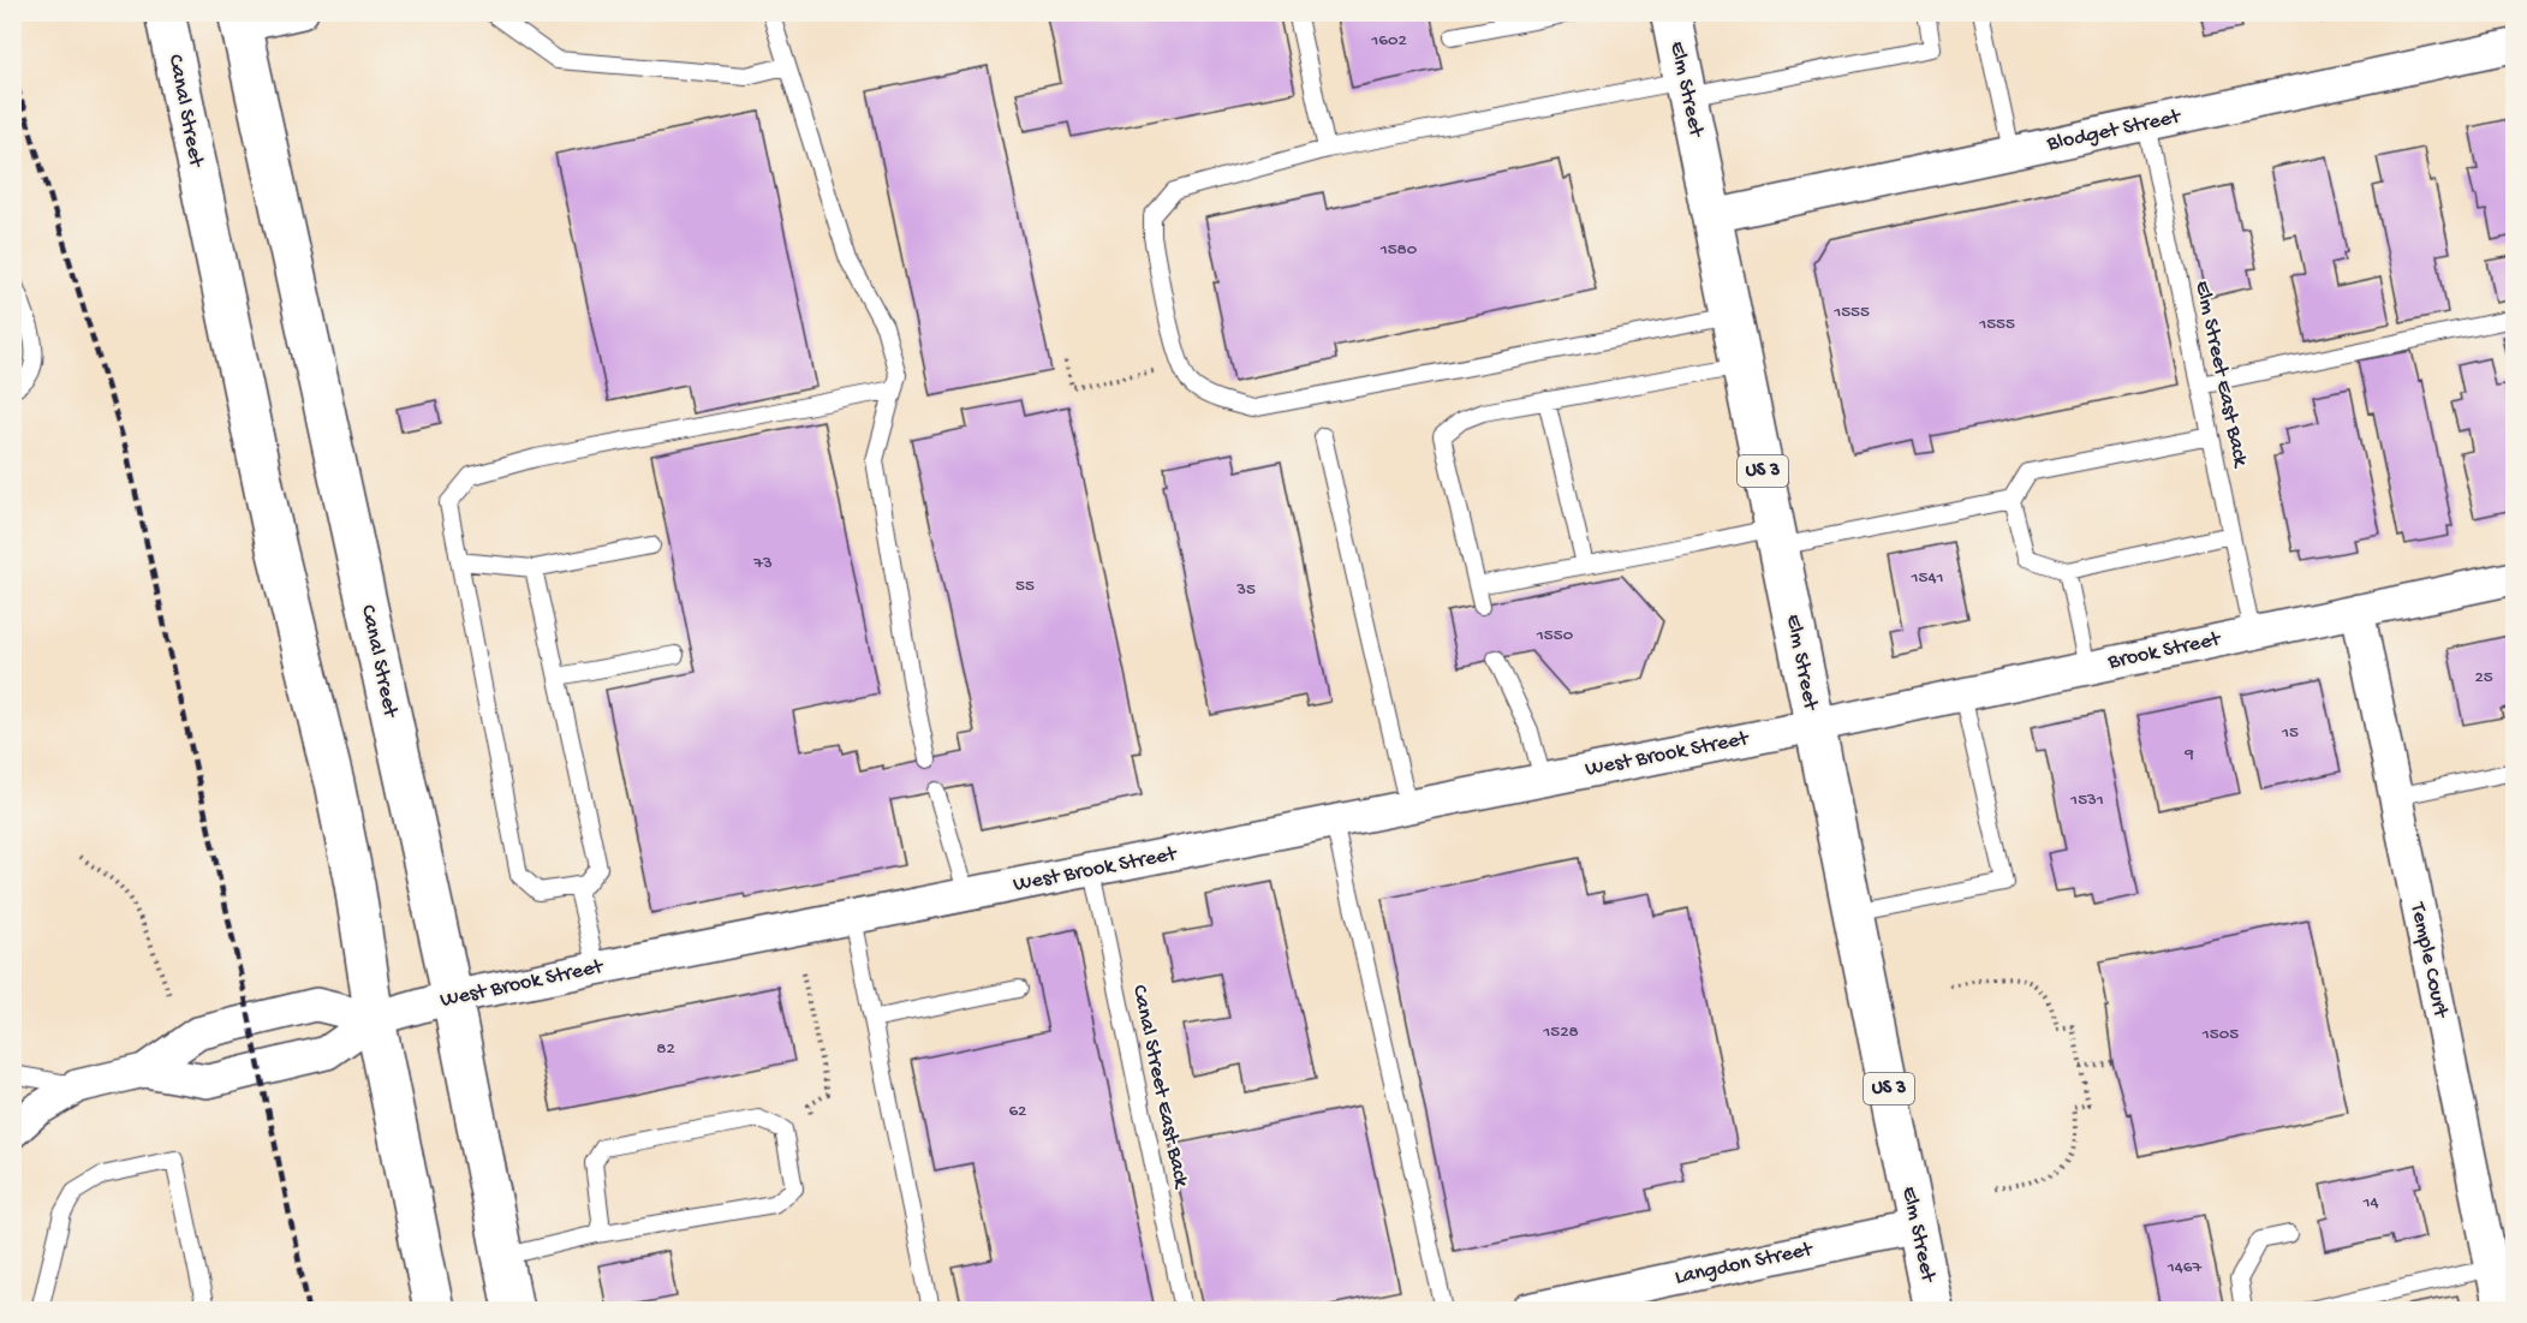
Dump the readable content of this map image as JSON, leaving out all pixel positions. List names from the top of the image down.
{
  "streets": {
    "street": [
      "Elm Street",
      "Canal Street",
      "Blodget Street",
      "US 3",
      "Brook Street",
      "West Brook Street",
      "Temple Court",
      "Langdon Street"
    ],
    "lane": ["Elm Street East Back", "Canal Street East Back"]
  },
  "crossings": [
    ["Elm Street", "Blodget Street"],
    ["Elm Street", "Brook Street"],
    ["Elm Street", "West Brook Street"],
    ["Elm Street", "Langdon Street"],
    ["Canal Street", "West Brook Street"],
    ["Blodget Street", "Elm Street East Back"],
    ["Elm Street East Back", "Brook Street"],
    ["Brook Street", "West Brook Street"],
    ["Brook Street", "Temple Court"],
    ["West Brook Street", "Canal Street East Back"]
  ],
  "house_numbers": [
    "1602",
    "1580",
    "1555",
    "1555",
    "73",
    "1541",
    "55",
    "35",
    "1550",
    "25",
    "15",
    "9",
    "1531",
    "1528",
    "1505",
    "82",
    "62",
    "14",
    "1467"
  ]
}
